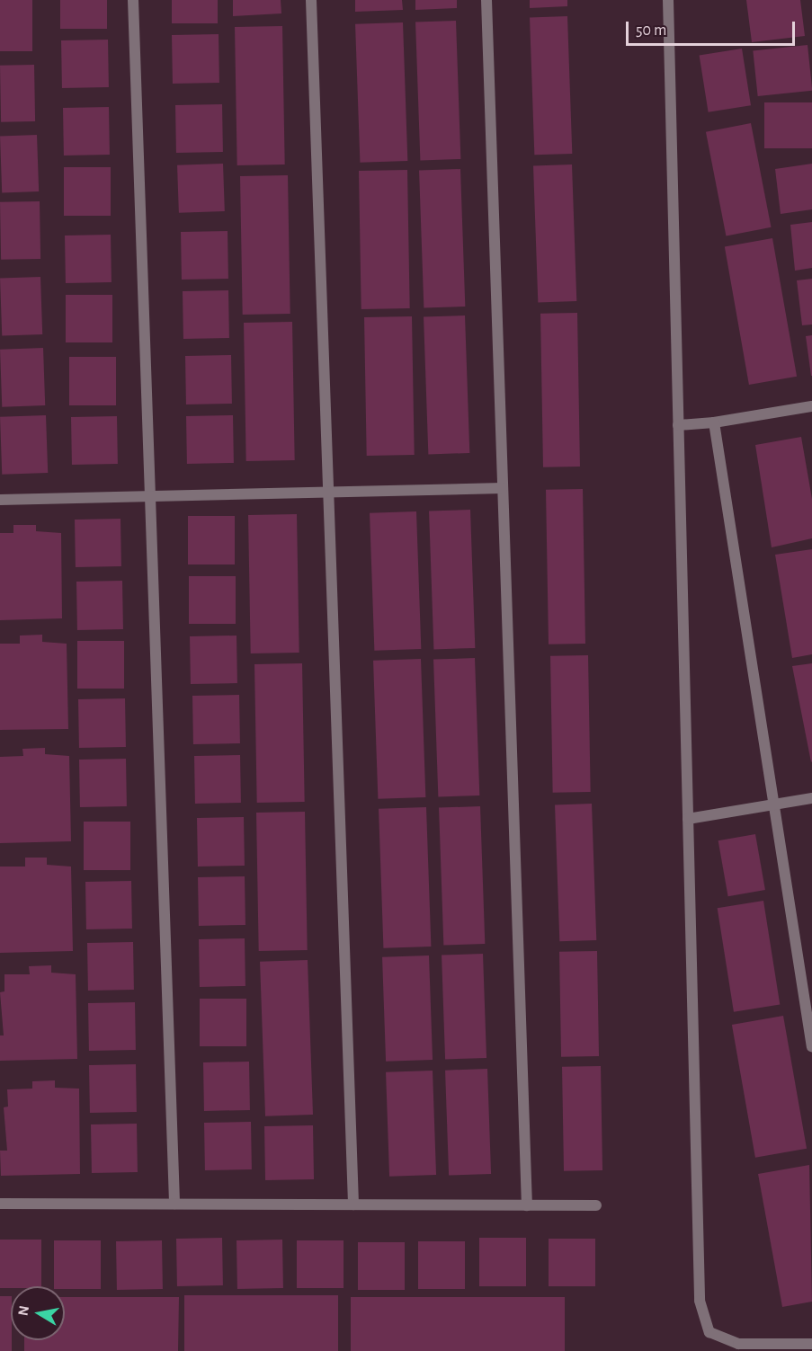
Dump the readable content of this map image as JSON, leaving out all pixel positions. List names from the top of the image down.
{
  "scale_bar": "50 m",
  "north": "left"
}
